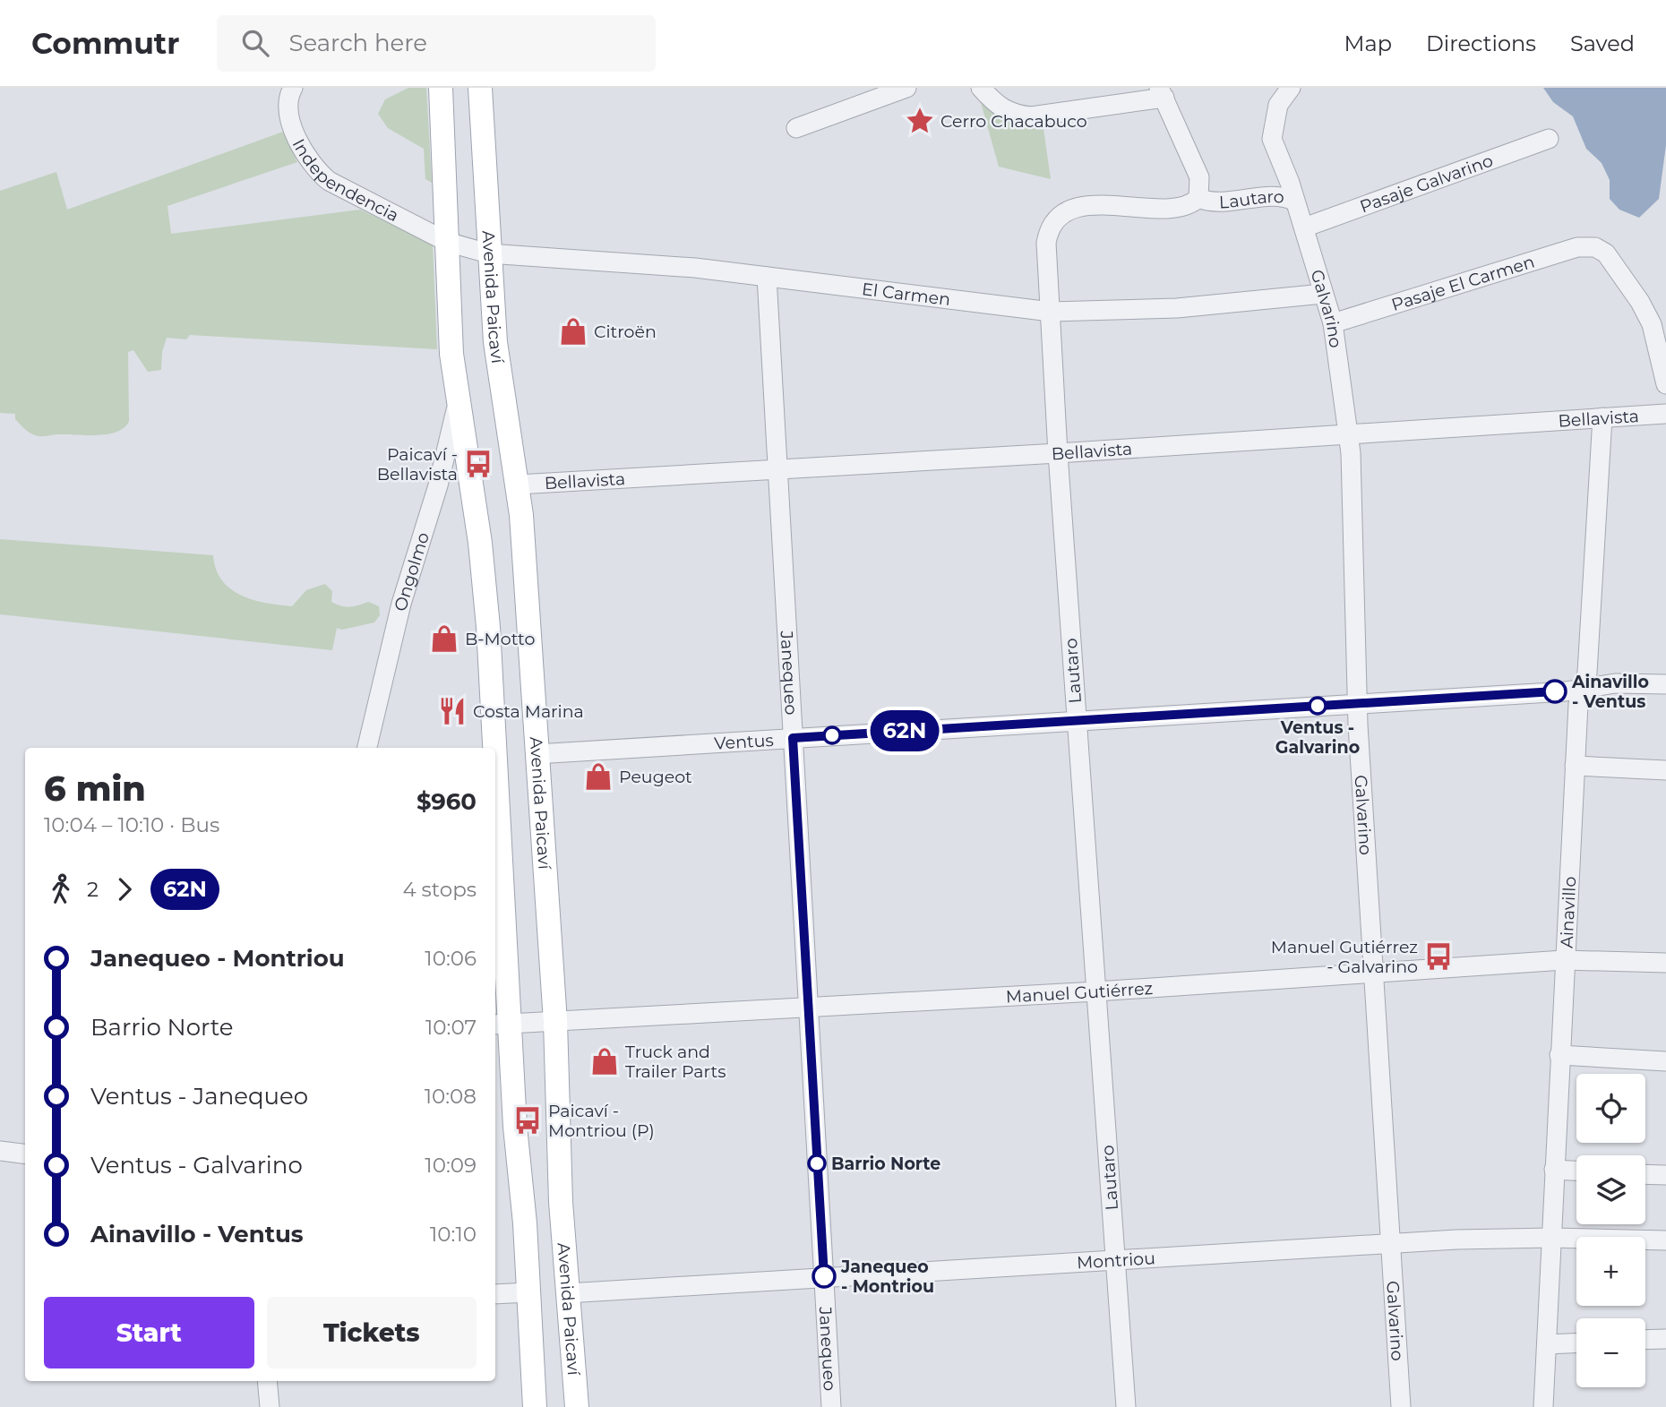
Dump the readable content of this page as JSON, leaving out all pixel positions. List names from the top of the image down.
{
  "streets": {
    "main road": ["Avenida Paicaví"],
    "street": [
      "Independencia",
      "Pasaje Galvarino",
      "Lautaro",
      "Pasaje El Carmen",
      "El Carmen",
      "Galvarino",
      "Bellavista",
      "Ongolmo",
      "Janequeo",
      "Ventus",
      "Ainavillo",
      "Manuel Gutiérrez",
      "Montriou"
    ]
  },
  "crossings": [
    ["Independencia", "El Carmen"],
    ["Independencia", "Avenida Paicaví"],
    ["Pasaje Galvarino", "Galvarino"],
    ["Lautaro", "El Carmen"],
    ["Lautaro", "Galvarino"],
    ["Lautaro", "Bellavista"],
    ["Lautaro", "Ventus"],
    ["Lautaro", "Manuel Gutiérrez"],
    ["Lautaro", "Montriou"],
    ["Pasaje El Carmen", "Galvarino"],
    ["El Carmen", "Avenida Paicaví"],
    ["El Carmen", "Galvarino"],
    ["El Carmen", "Janequeo"],
    ["Avenida Paicaví", "Bellavista"],
    ["Avenida Paicaví", "Ventus"],
    ["Avenida Paicaví", "Manuel Gutiérrez"],
    ["Avenida Paicaví", "Montriou"],
    ["Galvarino", "Bellavista"],
    ["Galvarino", "Ventus"],
    ["Galvarino", "Manuel Gutiérrez"],
    ["Galvarino", "Montriou"],
    ["Bellavista", "Janequeo"],
    ["Bellavista", "Ainavillo"],
    ["Janequeo", "Ventus"],
    ["Janequeo", "Manuel Gutiérrez"],
    ["Janequeo", "Montriou"],
    ["Ventus", "Ainavillo"],
    ["Ainavillo", "Manuel Gutiérrez"],
    ["Ainavillo", "Montriou"]
  ],
  "places": {
    "place": ["Cerro Chacabuco"],
    "shop": [
      "Citroën",
      "B-Motto",
      "Peugeot",
      "Truck and Trailer Parts"
    ],
    "bus stop": ["Paicaví - Bellavista", "Manuel Gutiérrez - Galvarino", "Paicaví - Montriou (P)"],
    "other": [
      "Ainavillo - Ventus",
      "Ventus - Galvarino",
      "Barrio Norte",
      "Janequeo - Montriou"
    ],
    "restaurant": ["Costa Marina"]
  },
  "lines": ["bus line 62N"],
  "page": {
    "header": "Commutr",
    "search": "Search here",
    "nav": ["Map", "Directions", "Saved"],
    "on_map": "62N",
    "heading": ["6 min", "10:04 – 10:10 · Bus", "$960"],
    "legs": ["2", "62N", "4 stops"],
    "list": [
      {
        "name": "Janequeo - Montriou",
        "value": "10:06"
      },
      {
        "name": "Barrio Norte",
        "value": "10:07"
      },
      {
        "name": "Ventus - Janequeo",
        "value": "10:08"
      },
      {
        "name": "Ventus - Galvarino",
        "value": "10:09"
      },
      {
        "name": "Ainavillo - Ventus",
        "value": "10:10"
      }
    ],
    "map_buttons": ["+", "−"],
    "buttons": ["Start", "Tickets"]
  }
}
